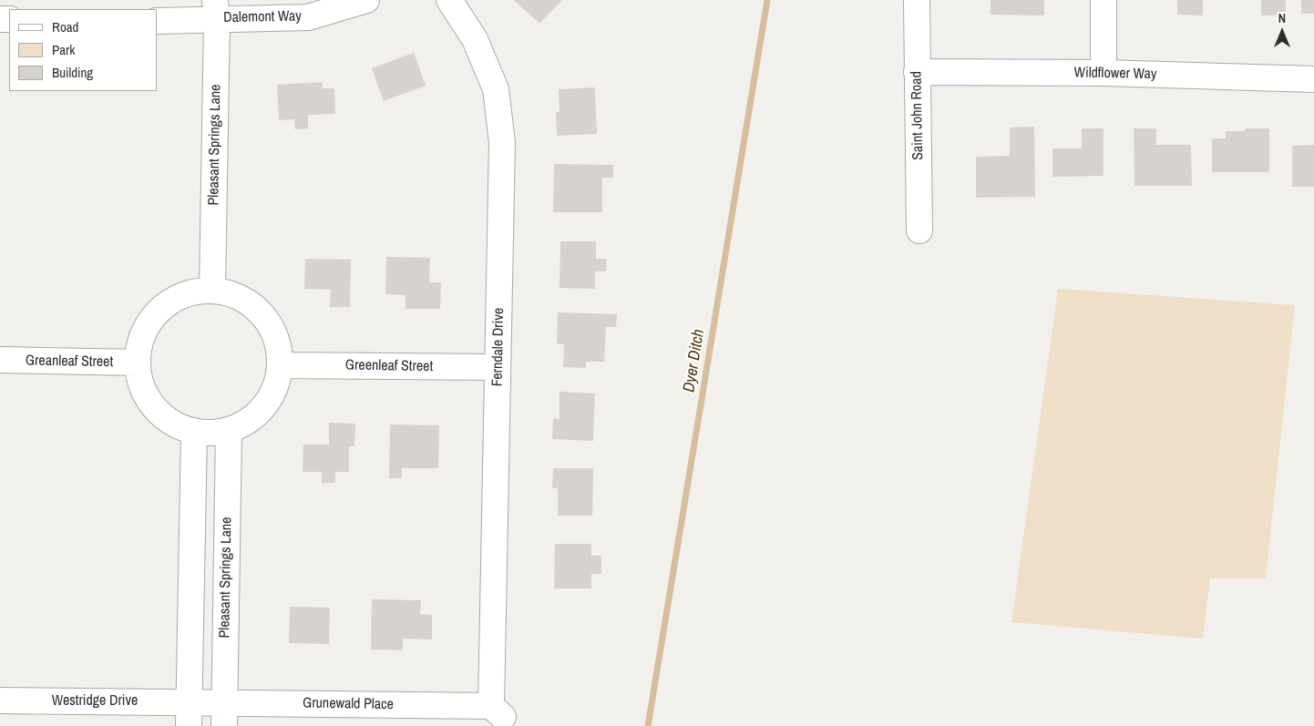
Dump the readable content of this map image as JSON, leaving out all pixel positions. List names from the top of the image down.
{
  "streets": {
    "street": [
      "Dalemont Way",
      "Wildflower Way",
      "Saint John Road",
      "Pleasant Springs Lane",
      "Ferndale Drive",
      "Greanleaf Street",
      "Greenleaf Street",
      "Westridge Drive",
      "Grunewald Place"
    ]
  },
  "crossings": [
    ["Dalemont Way", "Pleasant Springs Lane"],
    ["Wildflower Way", "Saint John Road"],
    ["Pleasant Springs Lane", "Greanleaf Street"],
    ["Pleasant Springs Lane", "Greenleaf Street"],
    ["Pleasant Springs Lane", "Grunewald Place"],
    ["Ferndale Drive", "Greenleaf Street"],
    ["Ferndale Drive", "Grunewald Place"],
    ["Greanleaf Street", "Greenleaf Street"],
    ["Westridge Drive", "Grunewald Place"]
  ],
  "water": ["Dyer Ditch"],
  "legend": ["Road", "Park", "Building"],
  "north": "top"
}
